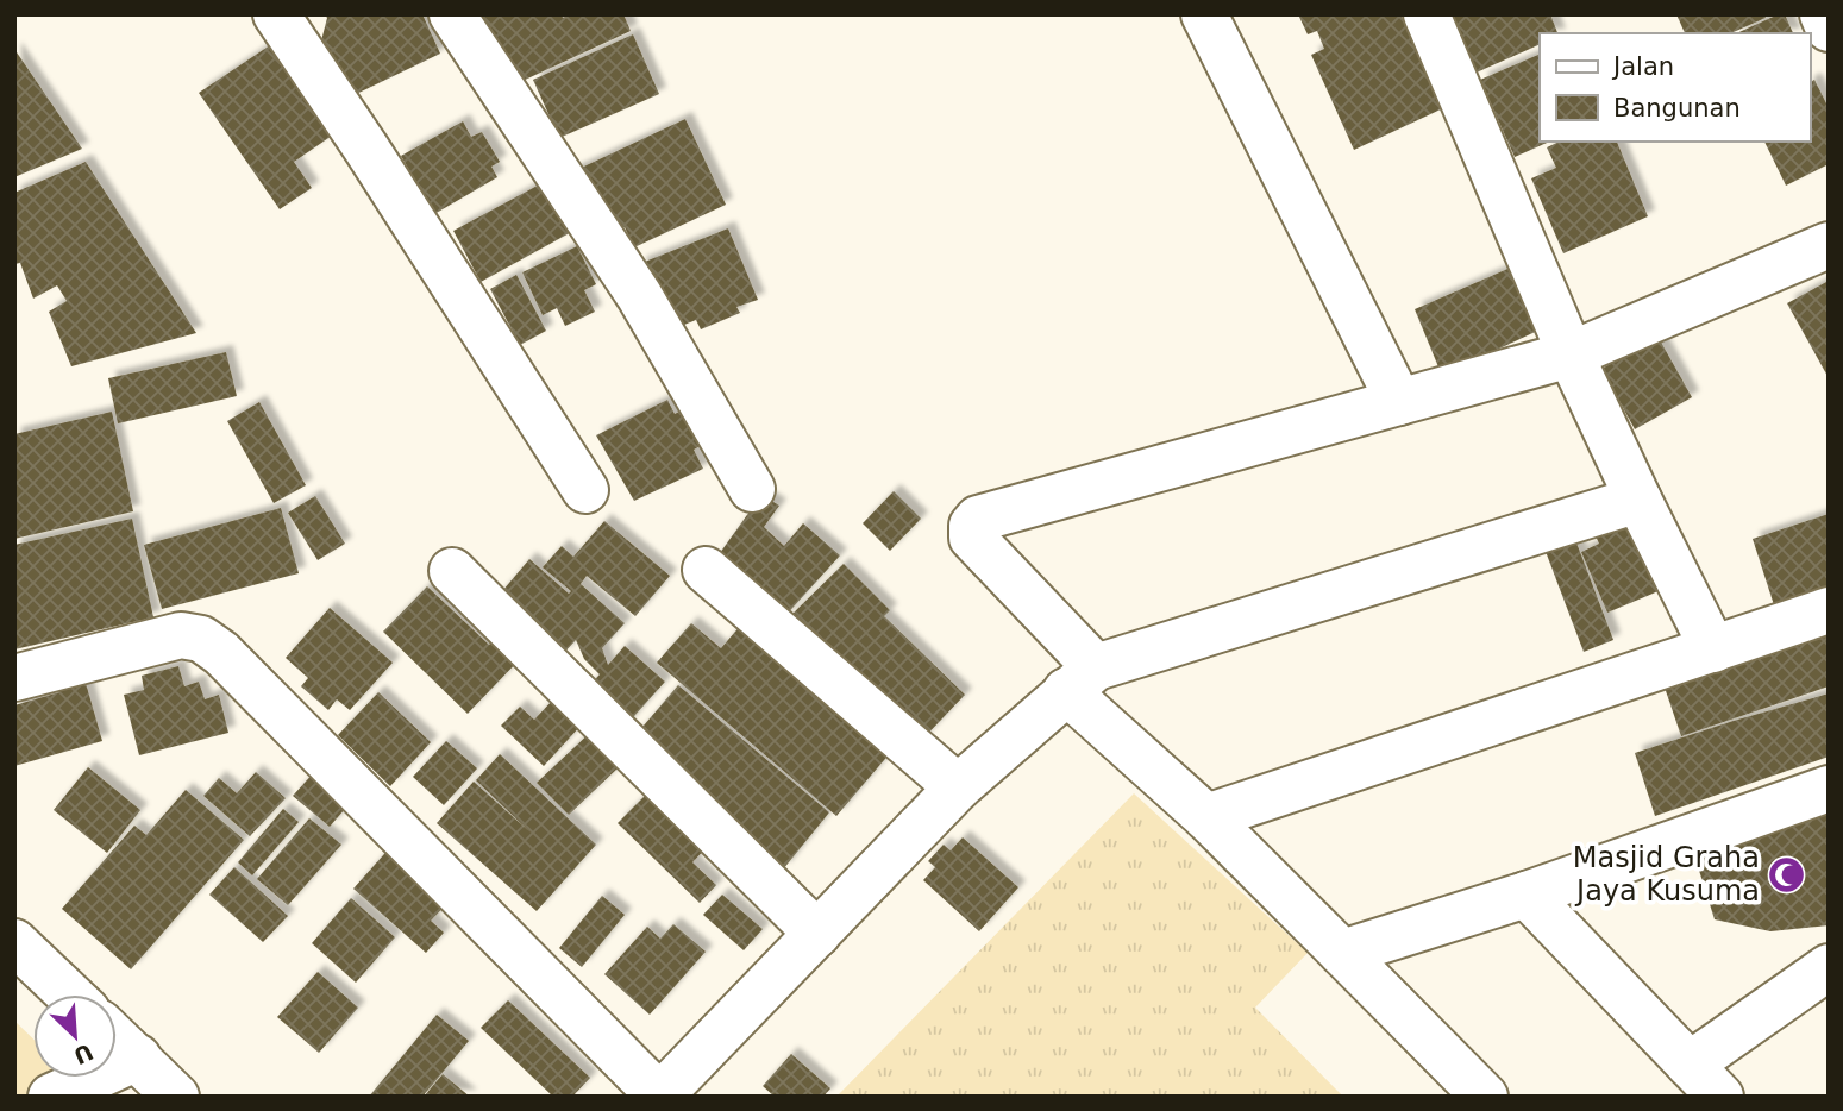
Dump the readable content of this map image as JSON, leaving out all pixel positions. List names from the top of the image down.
{
  "places": {
    "mosque": ["Masjid Graha Jaya Kusuma"]
  },
  "legend": ["Jalan", "Bangunan"],
  "north": "bottom right"
}
